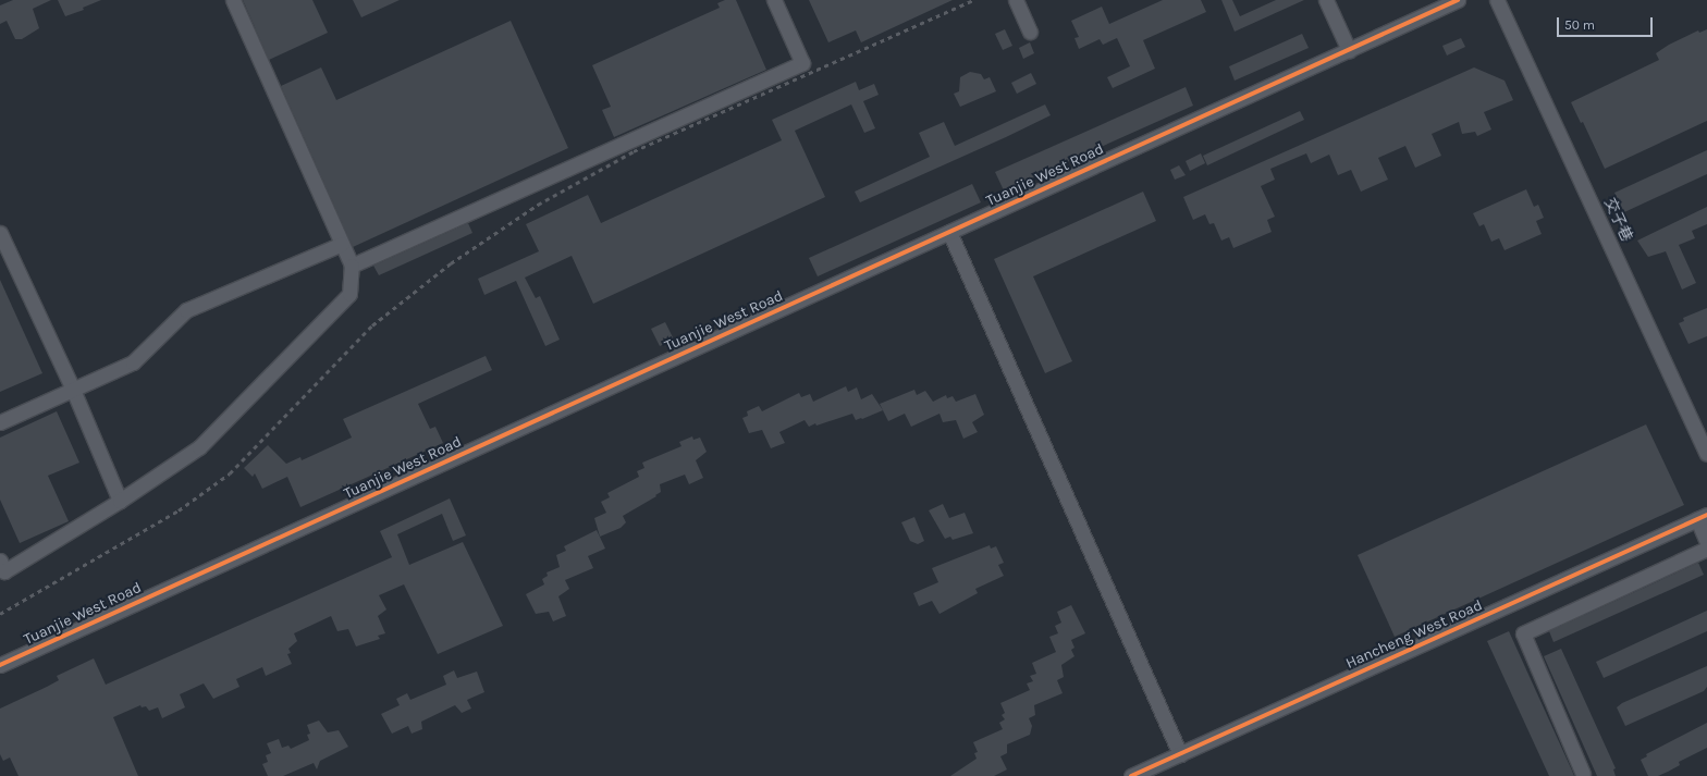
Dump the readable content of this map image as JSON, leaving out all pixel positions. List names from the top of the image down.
{
  "streets": {
    "street": ["Tuanjie West Road", "交子巷", "Hancheng West Road"]
  },
  "scale_bar": "50 m"
}
